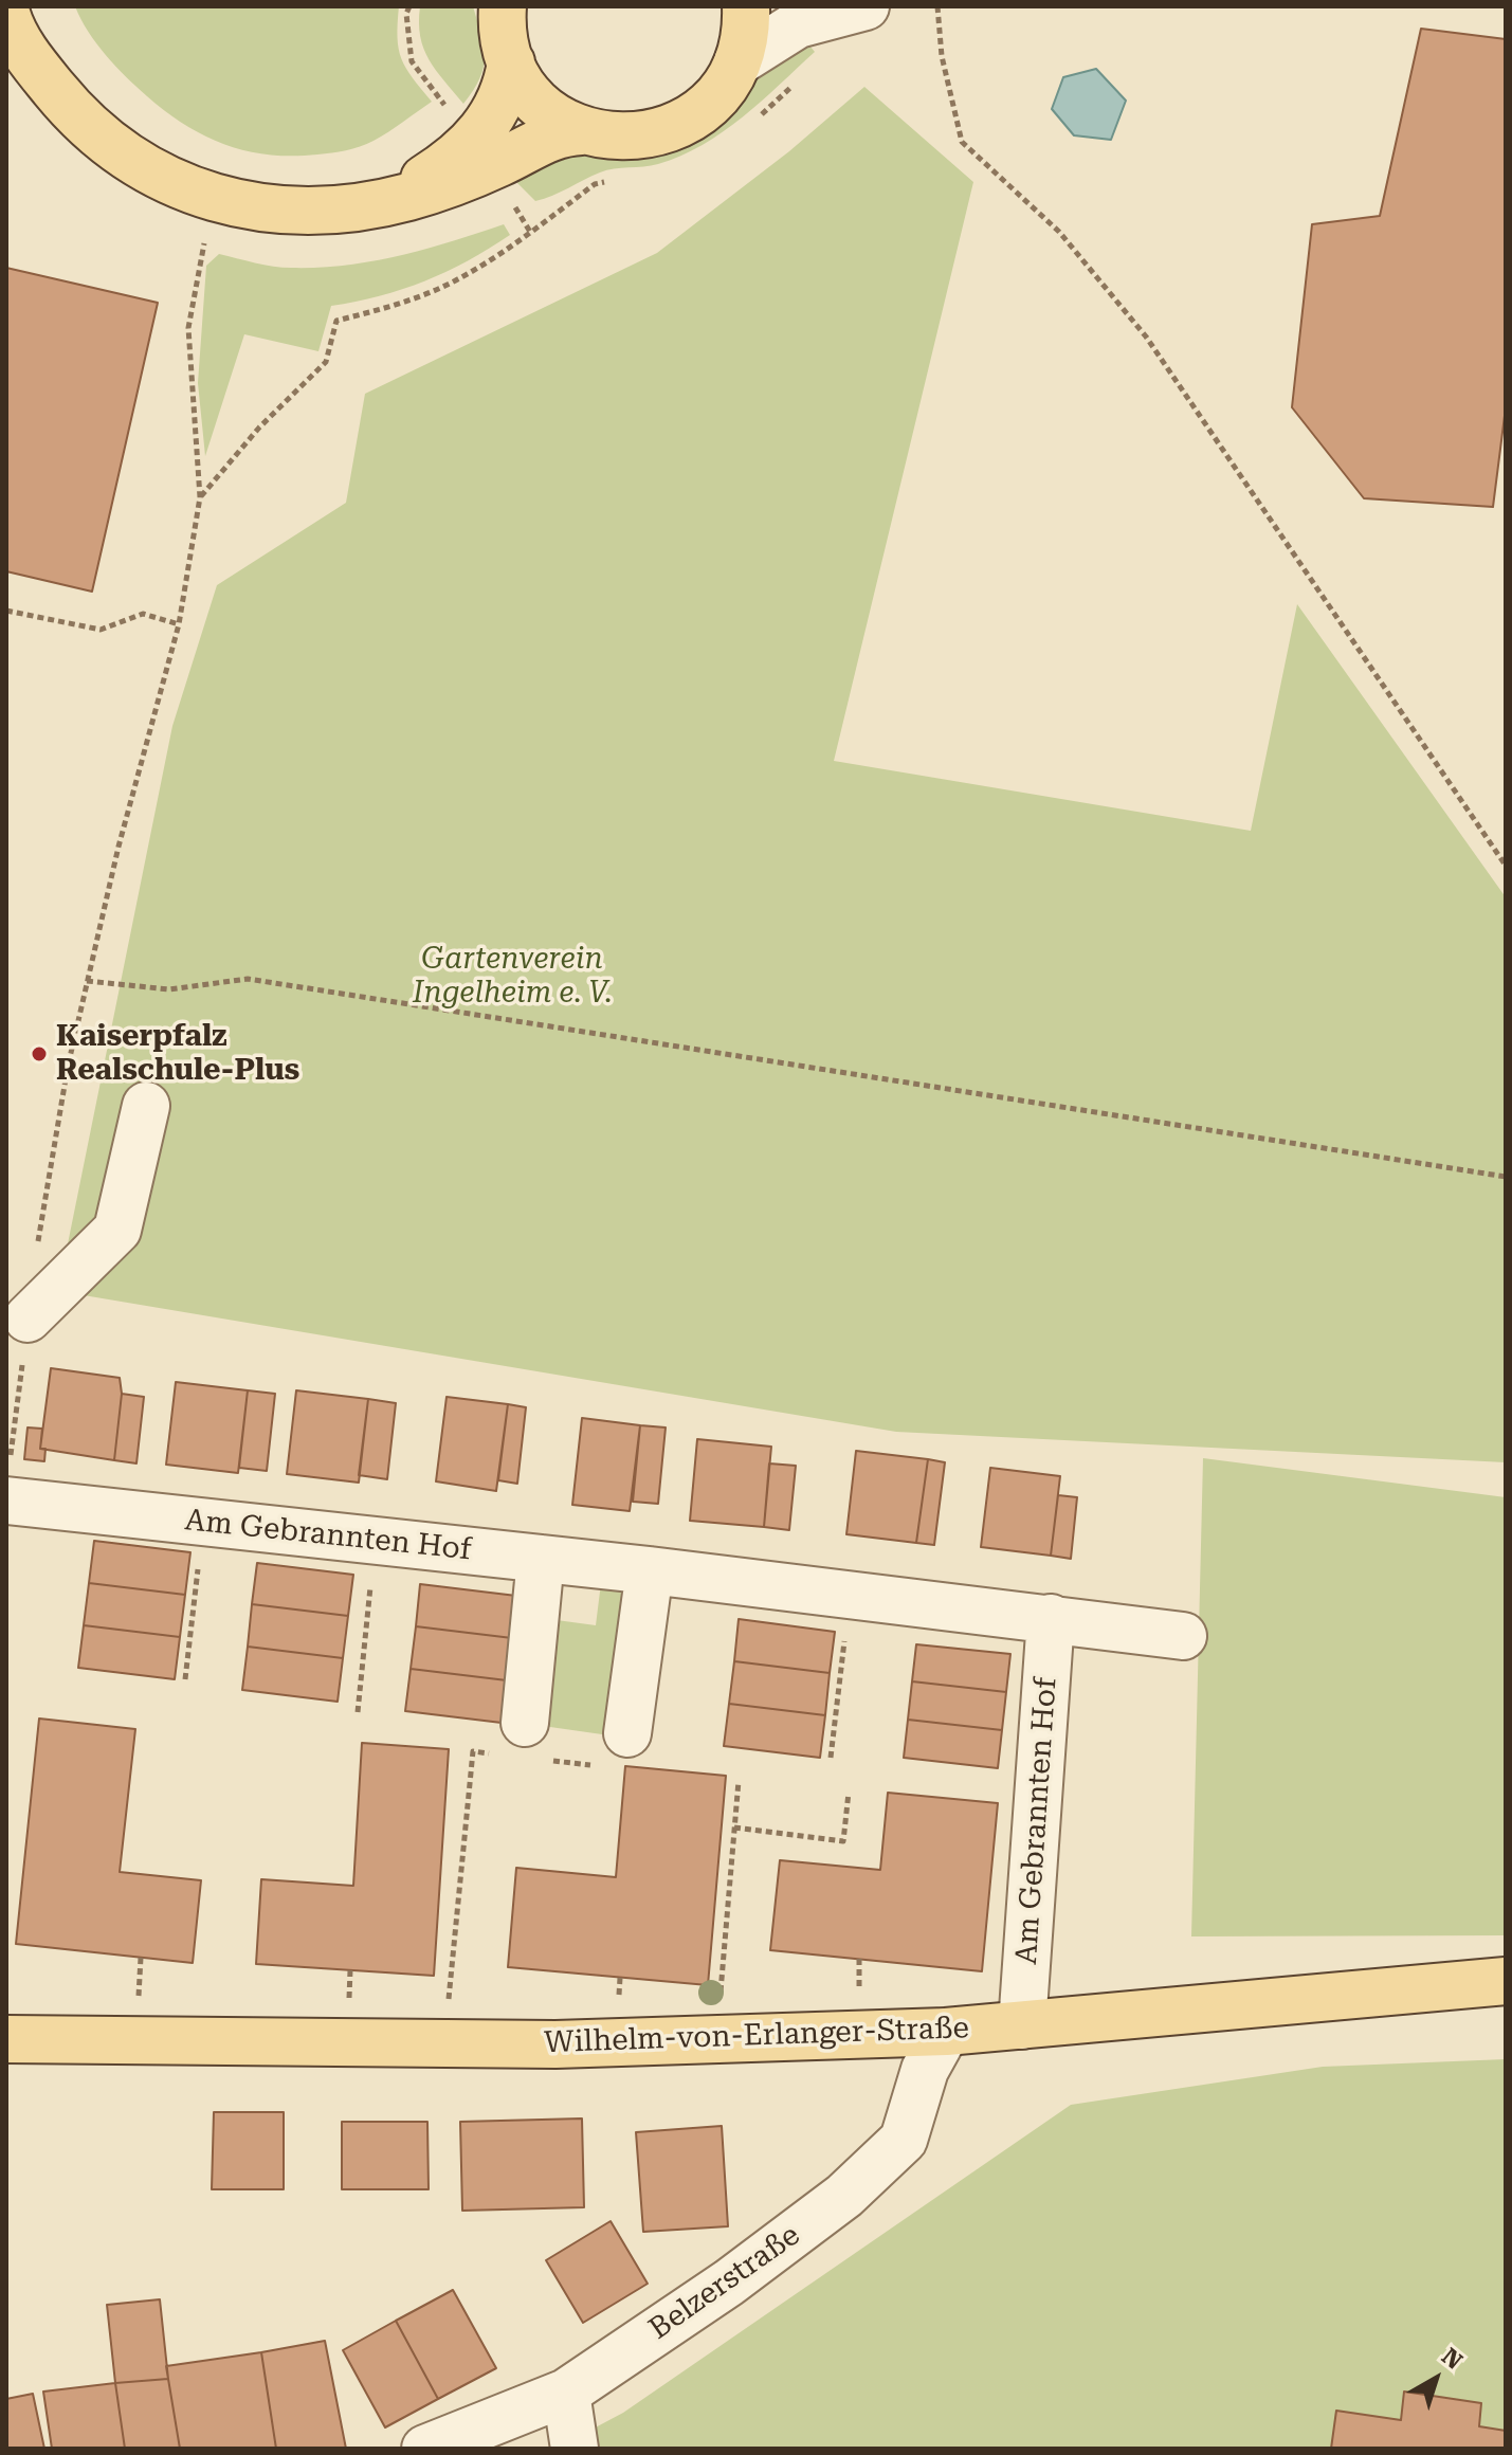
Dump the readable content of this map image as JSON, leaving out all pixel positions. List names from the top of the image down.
{
  "streets": {
    "main road": ["Wilhelm-von-Erlanger-Straße"],
    "street": ["Am Gebrannten Hof", "Belzerstraße"]
  },
  "crossings": [
    ["Am Gebrannten Hof", "Wilhelm-von-Erlanger-Straße"],
    ["Wilhelm-von-Erlanger-Straße", "Belzerstraße"]
  ],
  "parks": ["Gartenverein Ingelheim e. V."],
  "places": ["Kaiserpfalz Realschule-Plus"],
  "north": "top right"
}
